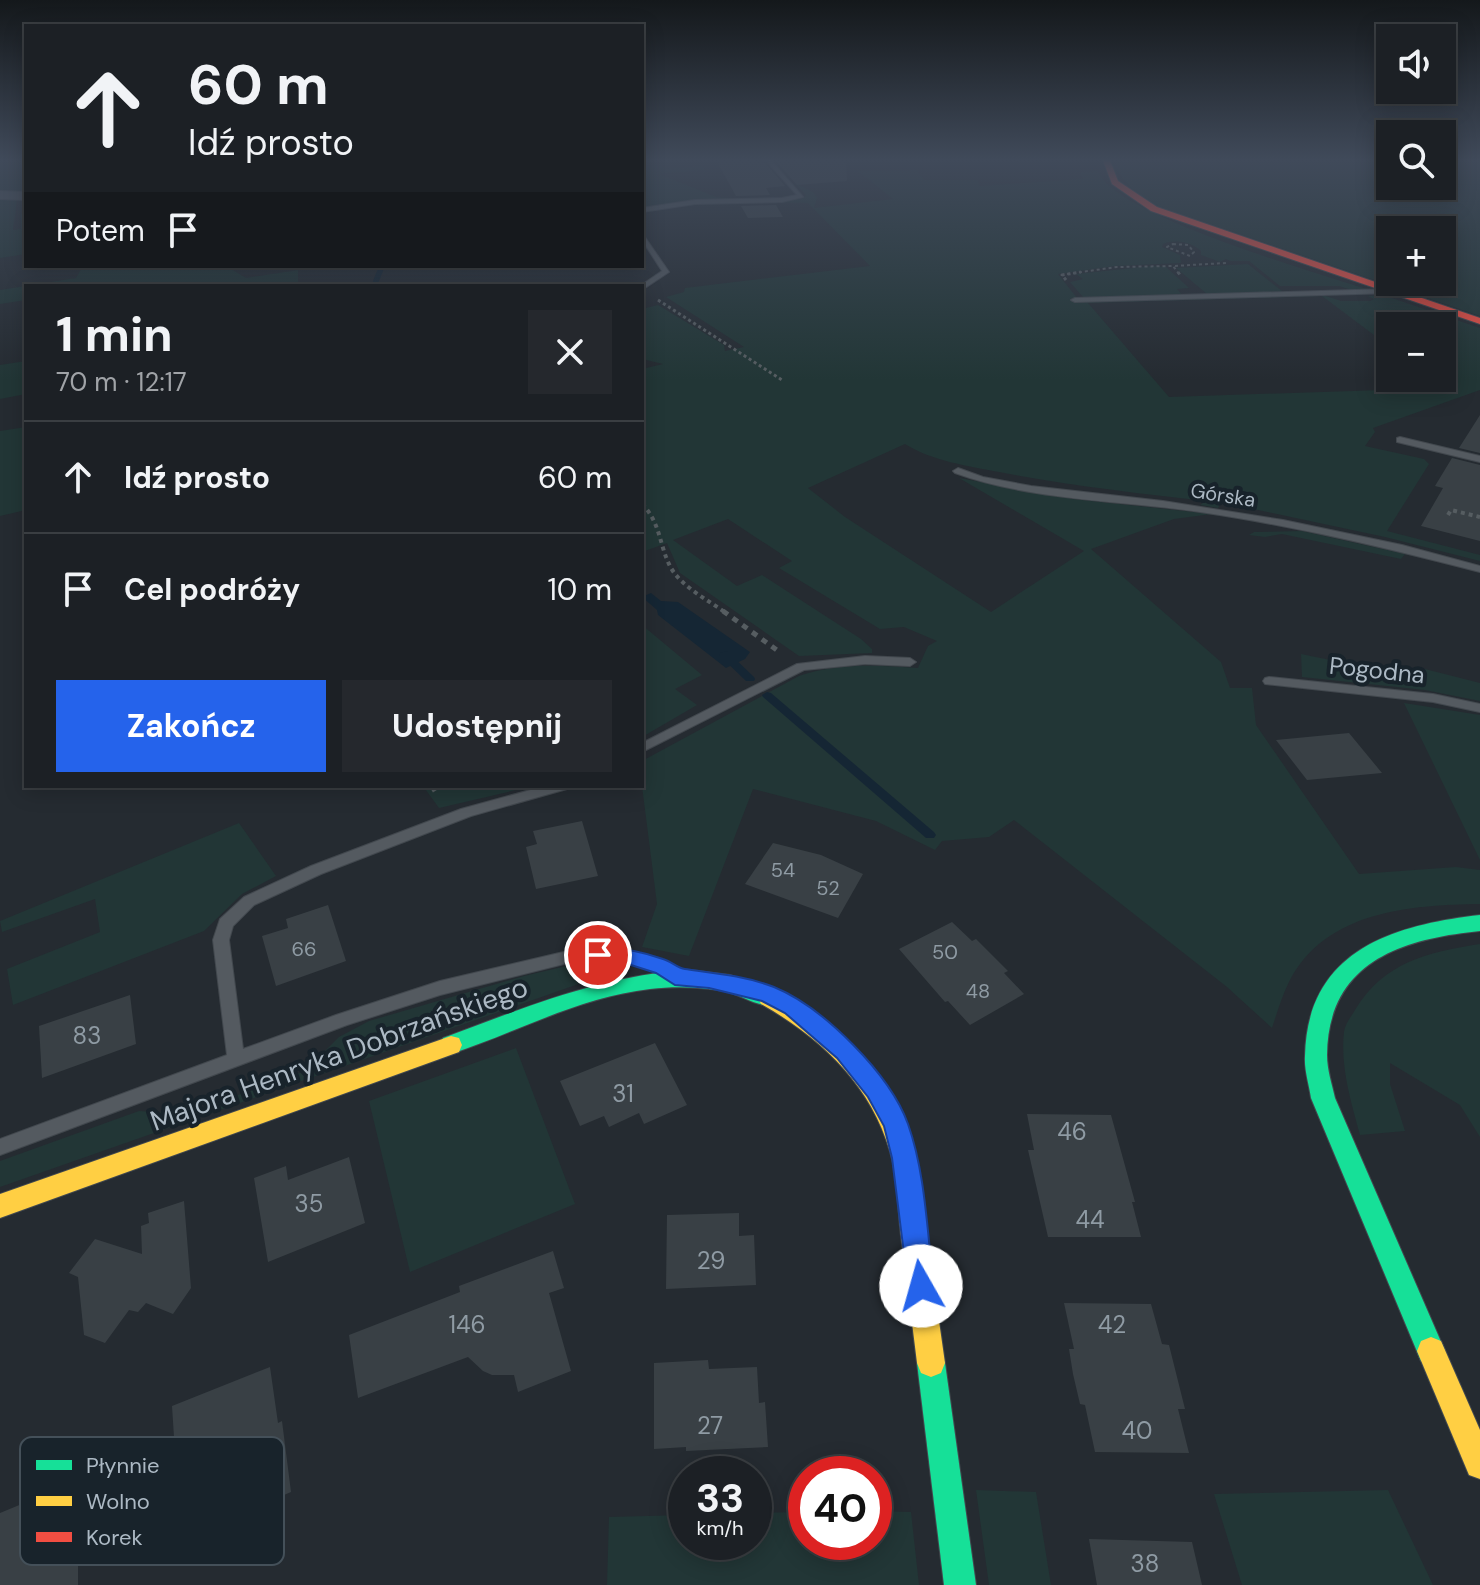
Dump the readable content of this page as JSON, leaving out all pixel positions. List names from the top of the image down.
{
  "streets": {
    "street": ["Majora Henryka Dobrzańskiego"],
    "lane": ["Górska", "Pogodna"]
  },
  "house_numbers": [
    "54",
    "52",
    "66",
    "50",
    "48",
    "83",
    "31",
    "46",
    "35",
    "44",
    "29",
    "146",
    "42",
    "27",
    "40",
    "38"
  ],
  "legend": ["Płynnie", "Wolno", "Korek"],
  "page": {
    "map_buttons": ["+", "−"],
    "turn": ["60 m", "Idź prosto"],
    "then": "Potem",
    "heading": ["1 min", "70 m · 12:17"],
    "list": [
      {
        "name": "Idź prosto",
        "value": "60 m"
      },
      {
        "name": "Cel podróży",
        "value": "10 m"
      }
    ],
    "buttons": ["Zakończ", "Udostępnij"],
    "speed": "33 km/h",
    "limit": "40"
  }
}
